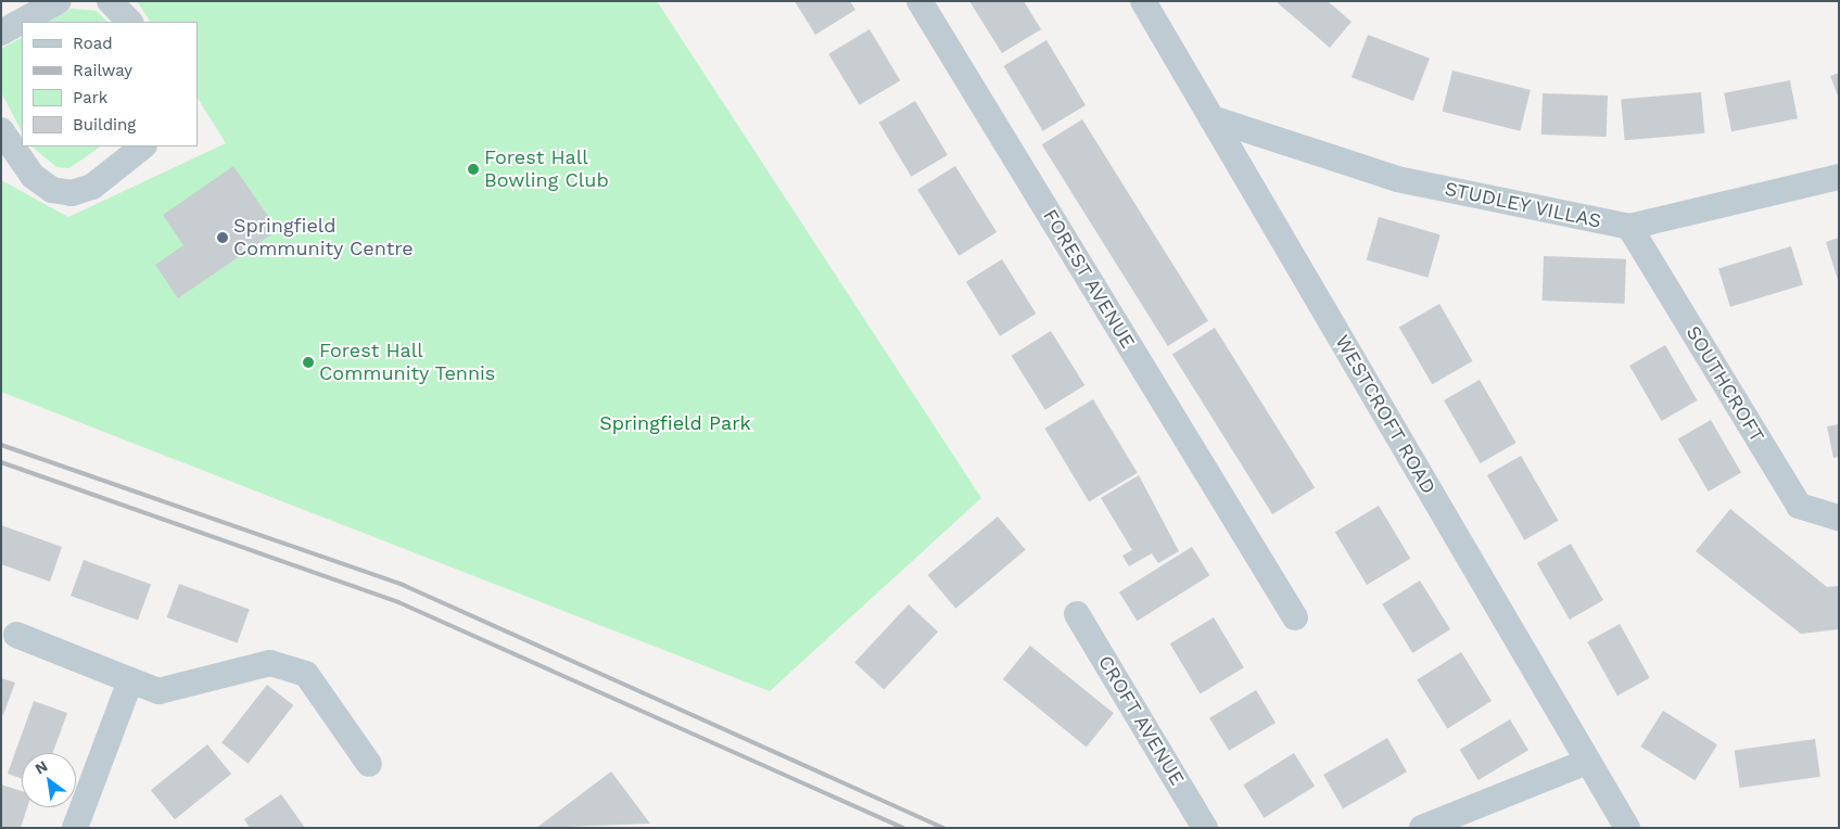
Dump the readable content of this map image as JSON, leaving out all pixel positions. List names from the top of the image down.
{
  "streets": {
    "street": [
      "STUDLEY VILLAS",
      "FOREST AVENUE",
      "SOUTHCROFT",
      "WESTCROFT ROAD",
      "CROFT AVENUE"
    ]
  },
  "crossings": [
    ["STUDLEY VILLAS", "SOUTHCROFT"],
    ["STUDLEY VILLAS", "WESTCROFT ROAD"]
  ],
  "parks": ["Springfield Park"],
  "places": ["Forest Hall Bowling Club", "Springfield Community Centre", "Forest Hall Community Tennis"],
  "legend": [
    "Road",
    "Railway",
    "Park",
    "Building"
  ],
  "north": "top left"
}
